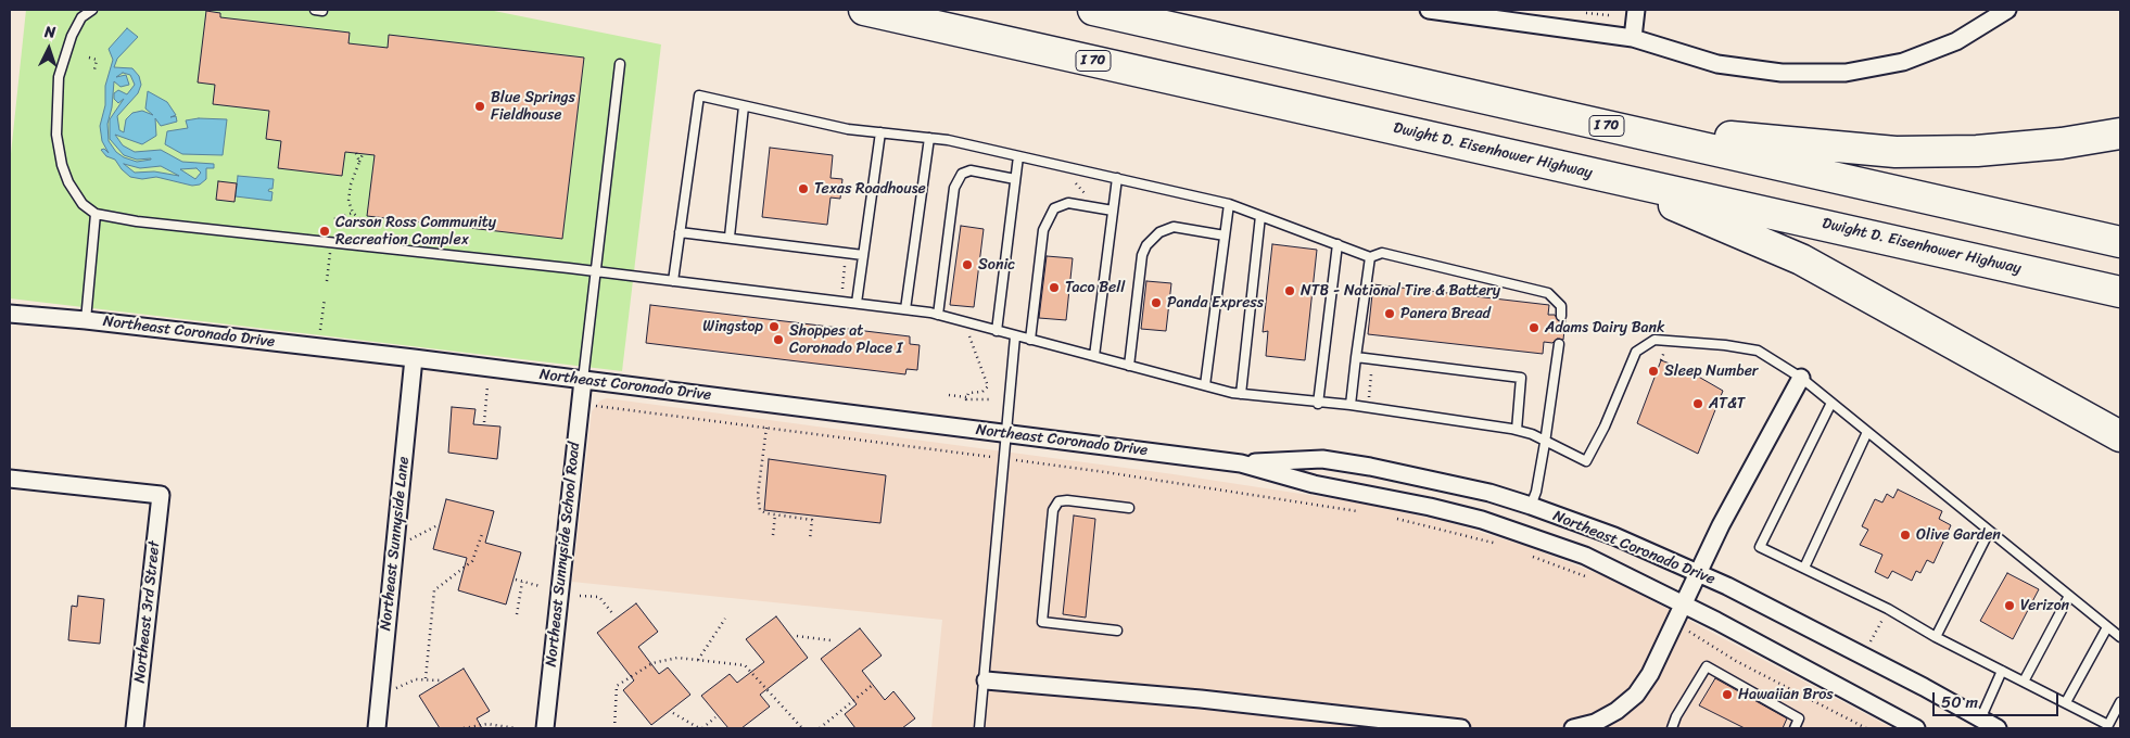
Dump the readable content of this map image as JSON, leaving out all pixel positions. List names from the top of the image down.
{
  "streets": {
    "highway": ["I 70", "Dwight D. Eisenhower Highway"],
    "street": [
      "Northeast Coronado Drive",
      "Northeast Sunnyside Lane",
      "Northeast Sunnyside School Road",
      "Northeast 3rd Street"
    ]
  },
  "crossings": [
    ["Northeast Coronado Drive", "Northeast Sunnyside Lane"],
    ["Northeast Coronado Drive", "Northeast Sunnyside School Road"]
  ],
  "places": [
    "Blue Springs Fieldhouse",
    "Texas Roadhouse",
    "Carson Ross Community Recreation Complex",
    "Sonic",
    "Taco Bell",
    "NTB - National Tire & Battery",
    "Panda Express",
    "Panera Bread",
    "Wingstop",
    "Adams Dairy Bank",
    "Shoppes at Coronado Place I",
    "Sleep Number",
    "AT&T",
    "Olive Garden",
    "Verizon",
    "Hawaiian Bros"
  ],
  "scale_bar": "50 m",
  "north": "top"
}
